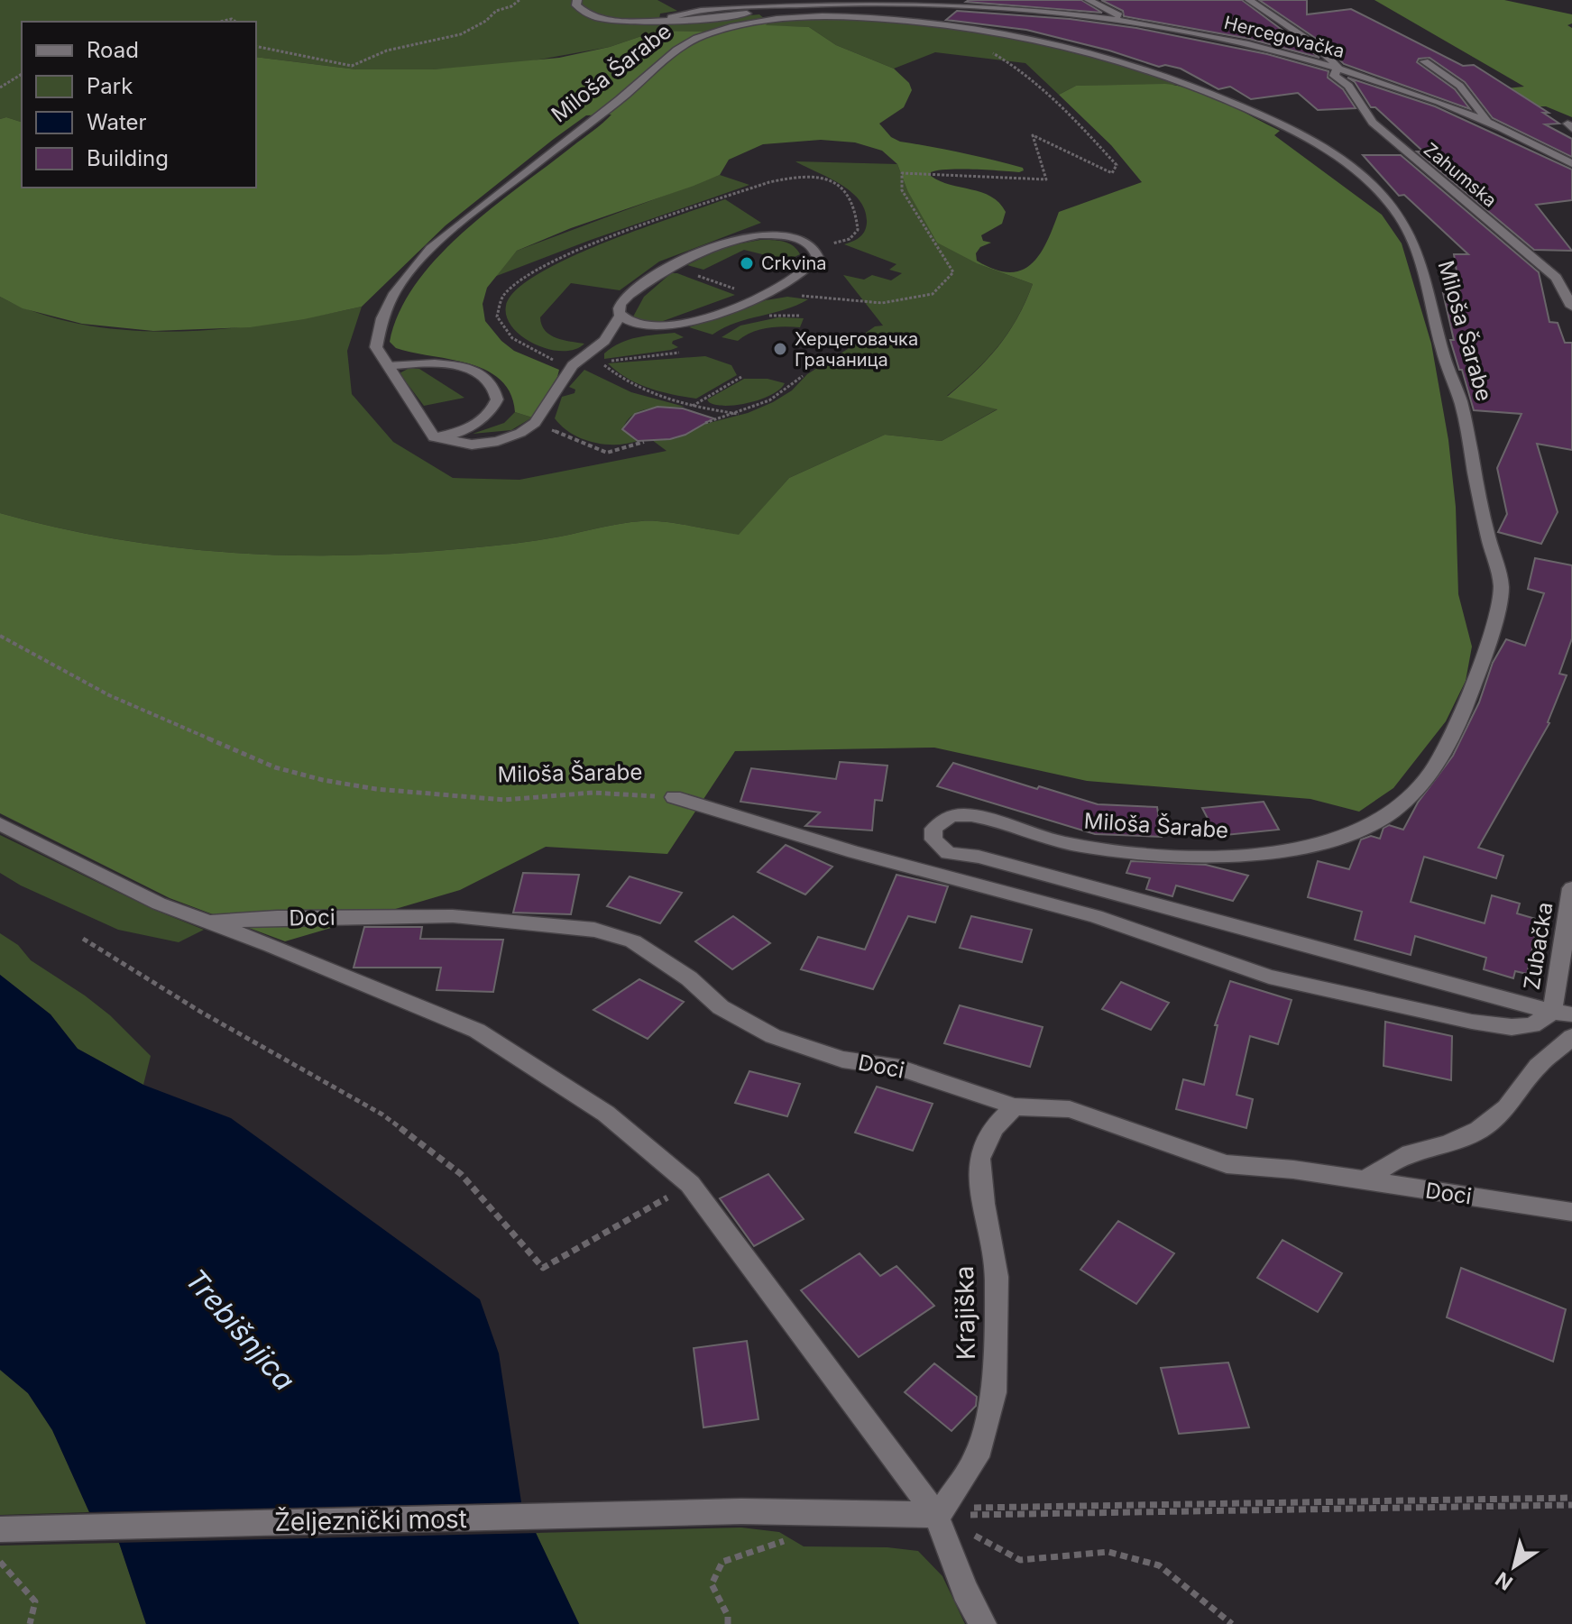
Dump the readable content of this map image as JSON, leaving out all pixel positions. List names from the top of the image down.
{
  "streets": {
    "street": [
      "Hercegovačka",
      "Miloša Šarabe",
      "Zahumska",
      "Doci",
      "Zubačka",
      "Krajiška",
      "Željeznički most"
    ]
  },
  "crossings": [
    ["Hercegovačka", "Zahumska"],
    ["Miloša Šarabe", "Zubačka"],
    ["Doci", "Krajiška"],
    ["Krajiška", "Željeznički most"]
  ],
  "water": ["Trebišnjica"],
  "places": ["Crkvina", "Херцеговачка Грачаница"],
  "legend": [
    "Road",
    "Park",
    "Water",
    "Building"
  ],
  "north": "bottom left"
}
